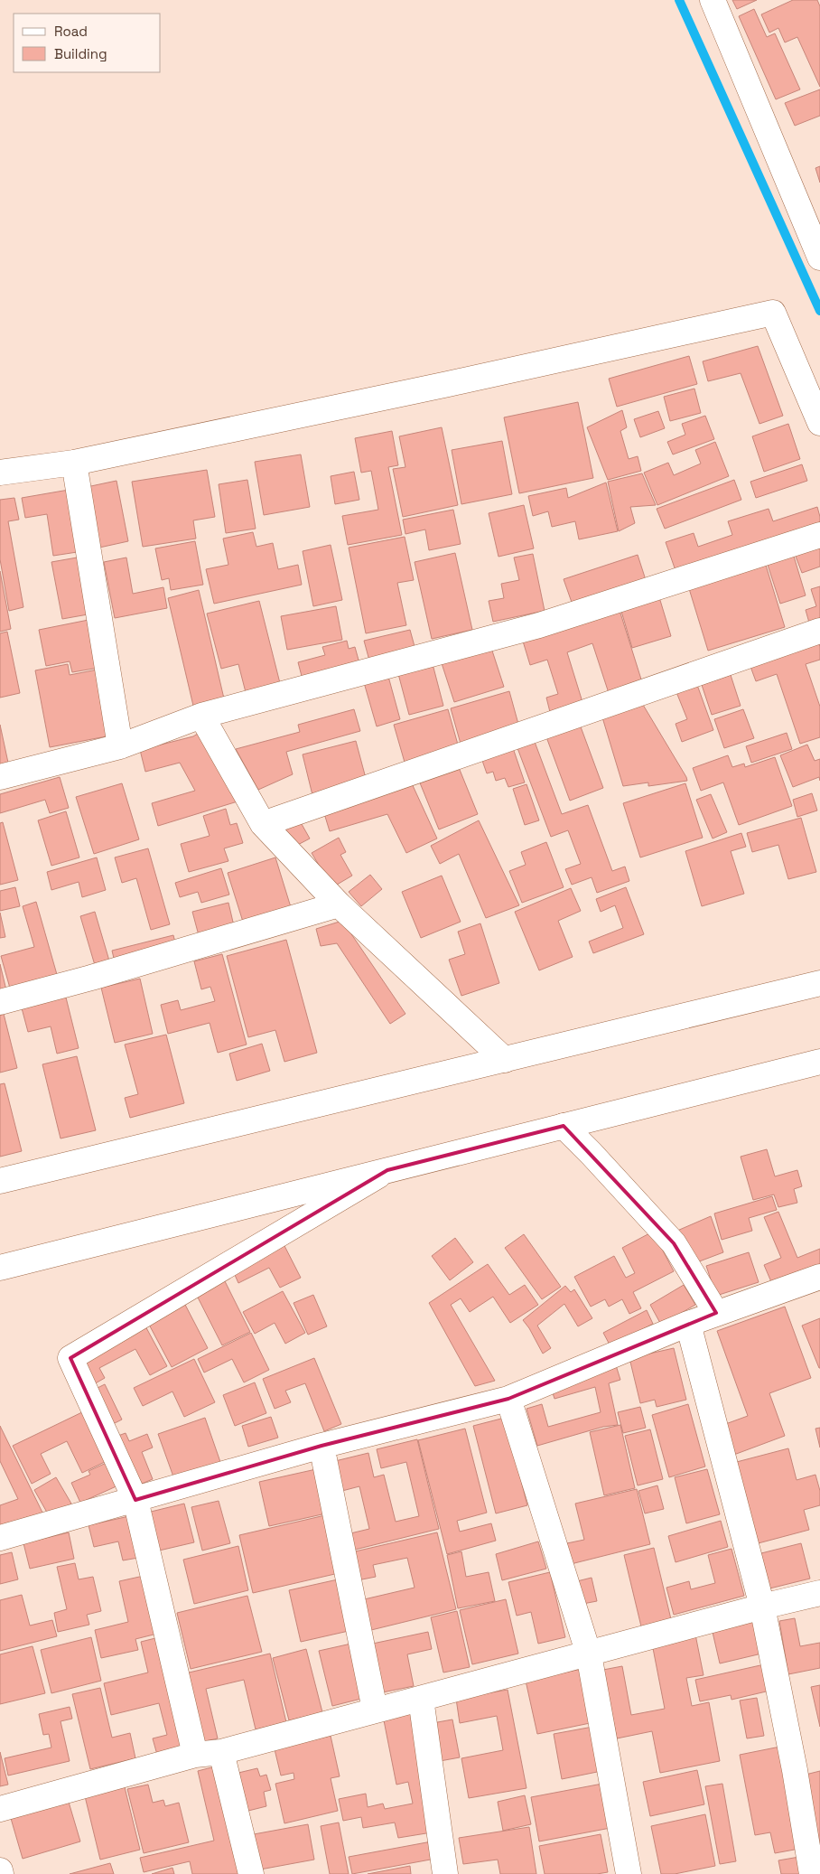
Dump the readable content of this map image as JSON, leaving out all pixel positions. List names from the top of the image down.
{
  "legend": ["Road", "Building"]
}
